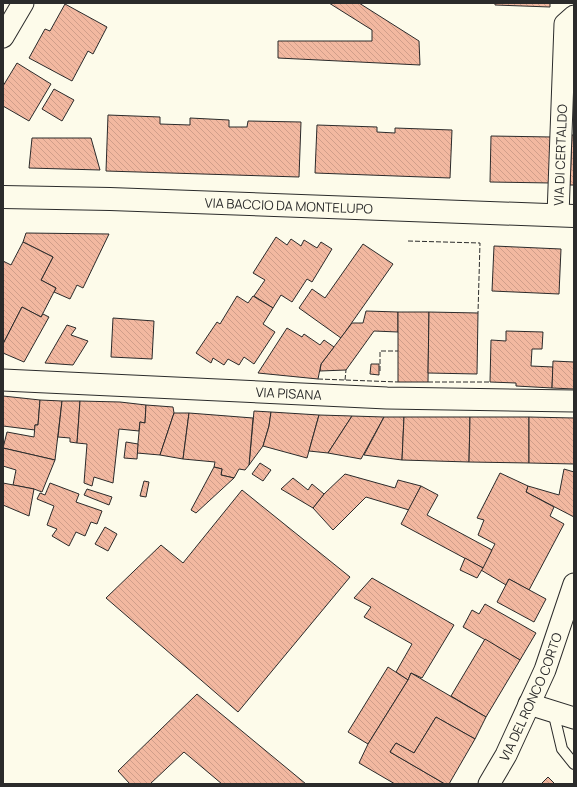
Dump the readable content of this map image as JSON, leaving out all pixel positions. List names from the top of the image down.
{
  "streets": {
    "street": [
      "VIA DI CERTALDO",
      "VIA BACCIO DA MONTELUPO",
      "VIA PISANA",
      "VIA DEL RONCO CORTO"
    ]
  },
  "crossings": [
    ["VIA DI CERTALDO", "VIA BACCIO DA MONTELUPO"]
  ]
}
